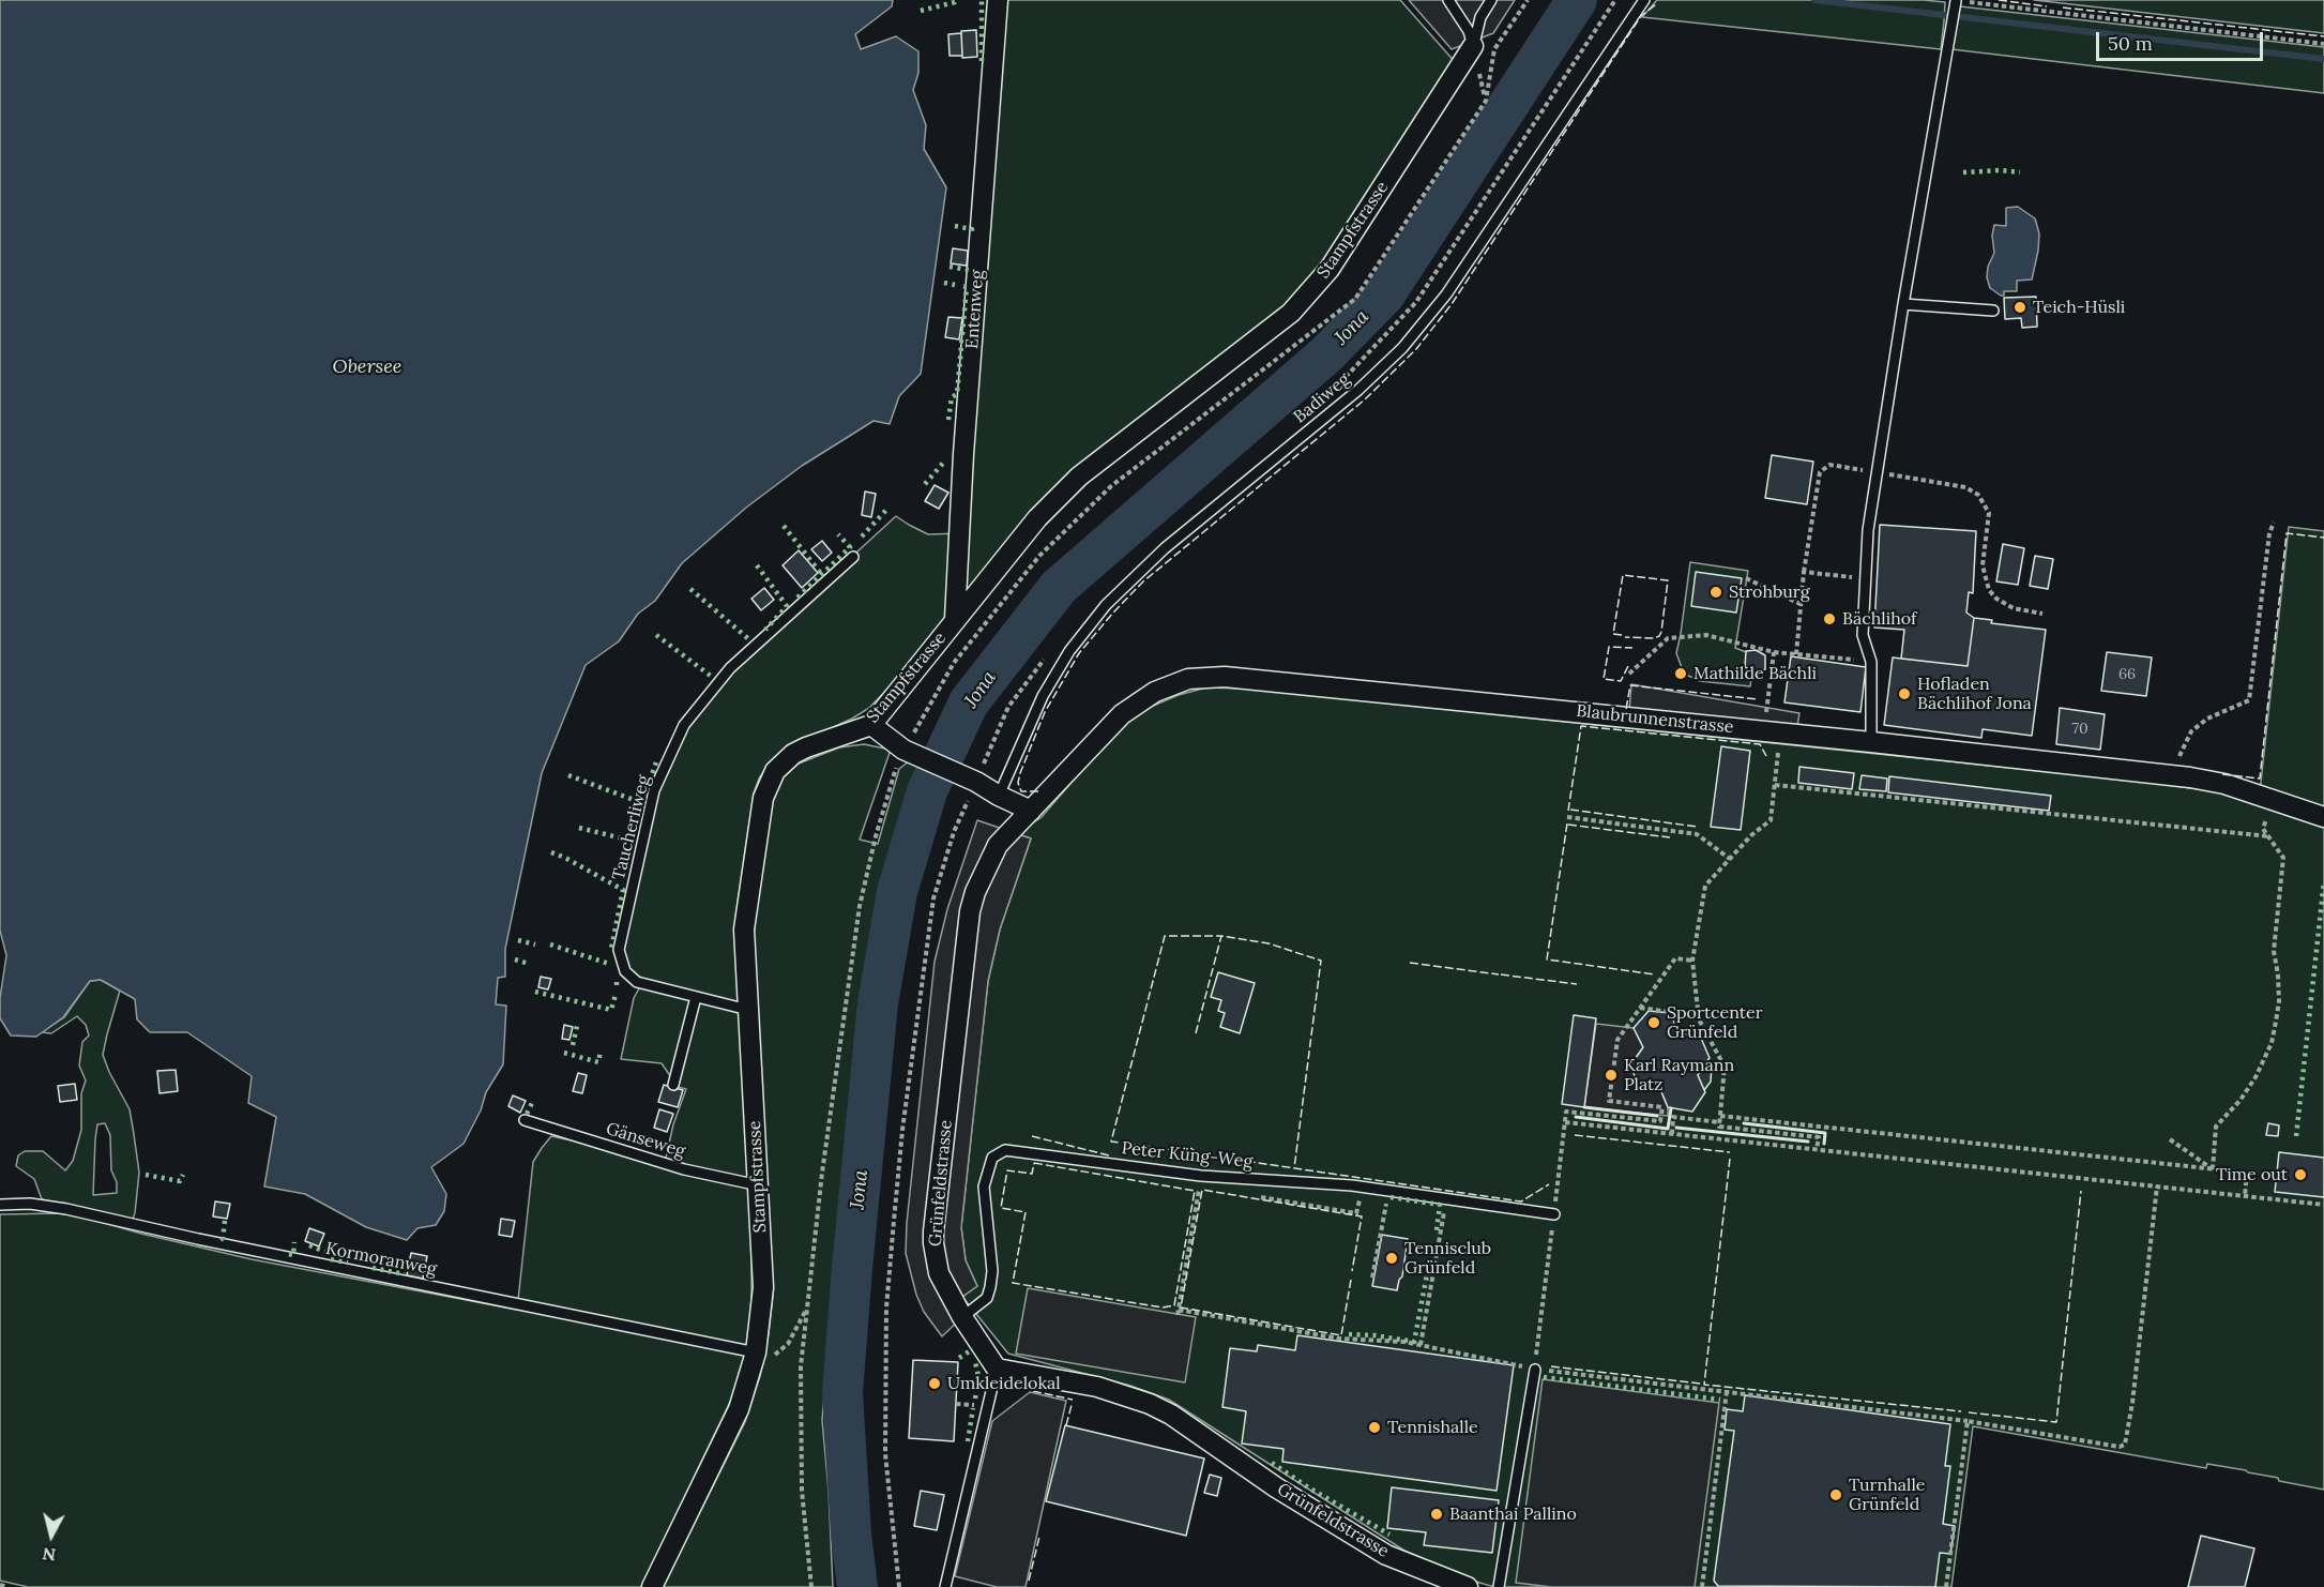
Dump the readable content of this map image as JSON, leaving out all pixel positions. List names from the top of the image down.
{
  "streets": {
    "street": [
      "Stampfstrasse",
      "Entenweg",
      "Blaubrunnenstrasse",
      "Grünfeldstrasse"
    ],
    "lane": [
      "Badiweg",
      "Taucherliweg",
      "Gänseweg",
      "Peter Küng-Weg",
      "Kormoranweg"
    ]
  },
  "crossings": [
    ["Stampfstrasse", "Entenweg"],
    ["Stampfstrasse", "Taucherliweg"],
    ["Stampfstrasse", "Gänseweg"],
    ["Stampfstrasse", "Kormoranweg"],
    ["Blaubrunnenstrasse", "Grünfeldstrasse"],
    ["Peter Küng-Weg", "Grünfeldstrasse"]
  ],
  "water": ["Jona", "Obersee"],
  "places": [
    "Teich-Hüsli",
    "Strohburg",
    "Bächlihof",
    "Mathilde Bächli",
    "Hofladen Bächlihof Jona",
    "Sportcenter Grünfeld",
    "Karl Raymann Platz",
    "Time out",
    "Tennisclub Grünfeld",
    "Umkleidelokal",
    "Tennishalle",
    "Turnhalle Grünfeld",
    "Baanthai Pallino"
  ],
  "house_numbers": ["66", "70"],
  "scale_bar": "50 m",
  "north": "bottom"
}
